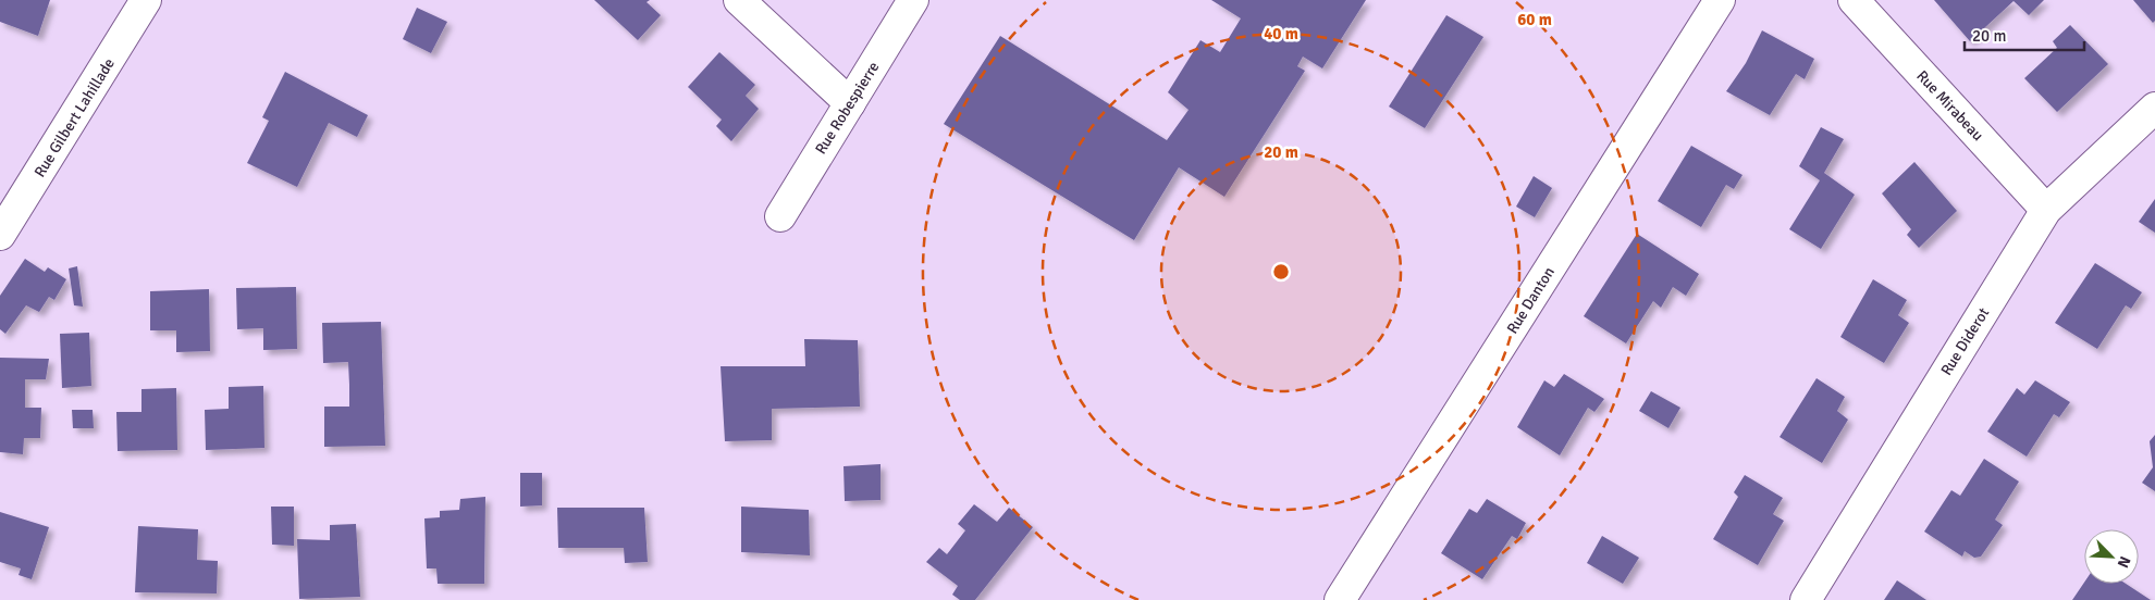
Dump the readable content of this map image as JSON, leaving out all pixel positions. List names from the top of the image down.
{
  "streets": {
    "street": [
      "Rue Mirabeau",
      "Rue Robespierre",
      "Rue Gilbert Lahillade",
      "Rue Danton",
      "Rue Diderot"
    ]
  },
  "crossings": [
    ["Rue Mirabeau", "Rue Diderot"]
  ],
  "scale_bar": "20 m",
  "north": "bottom right",
  "rings": ["60 m", "40 m", "20 m"]
}
